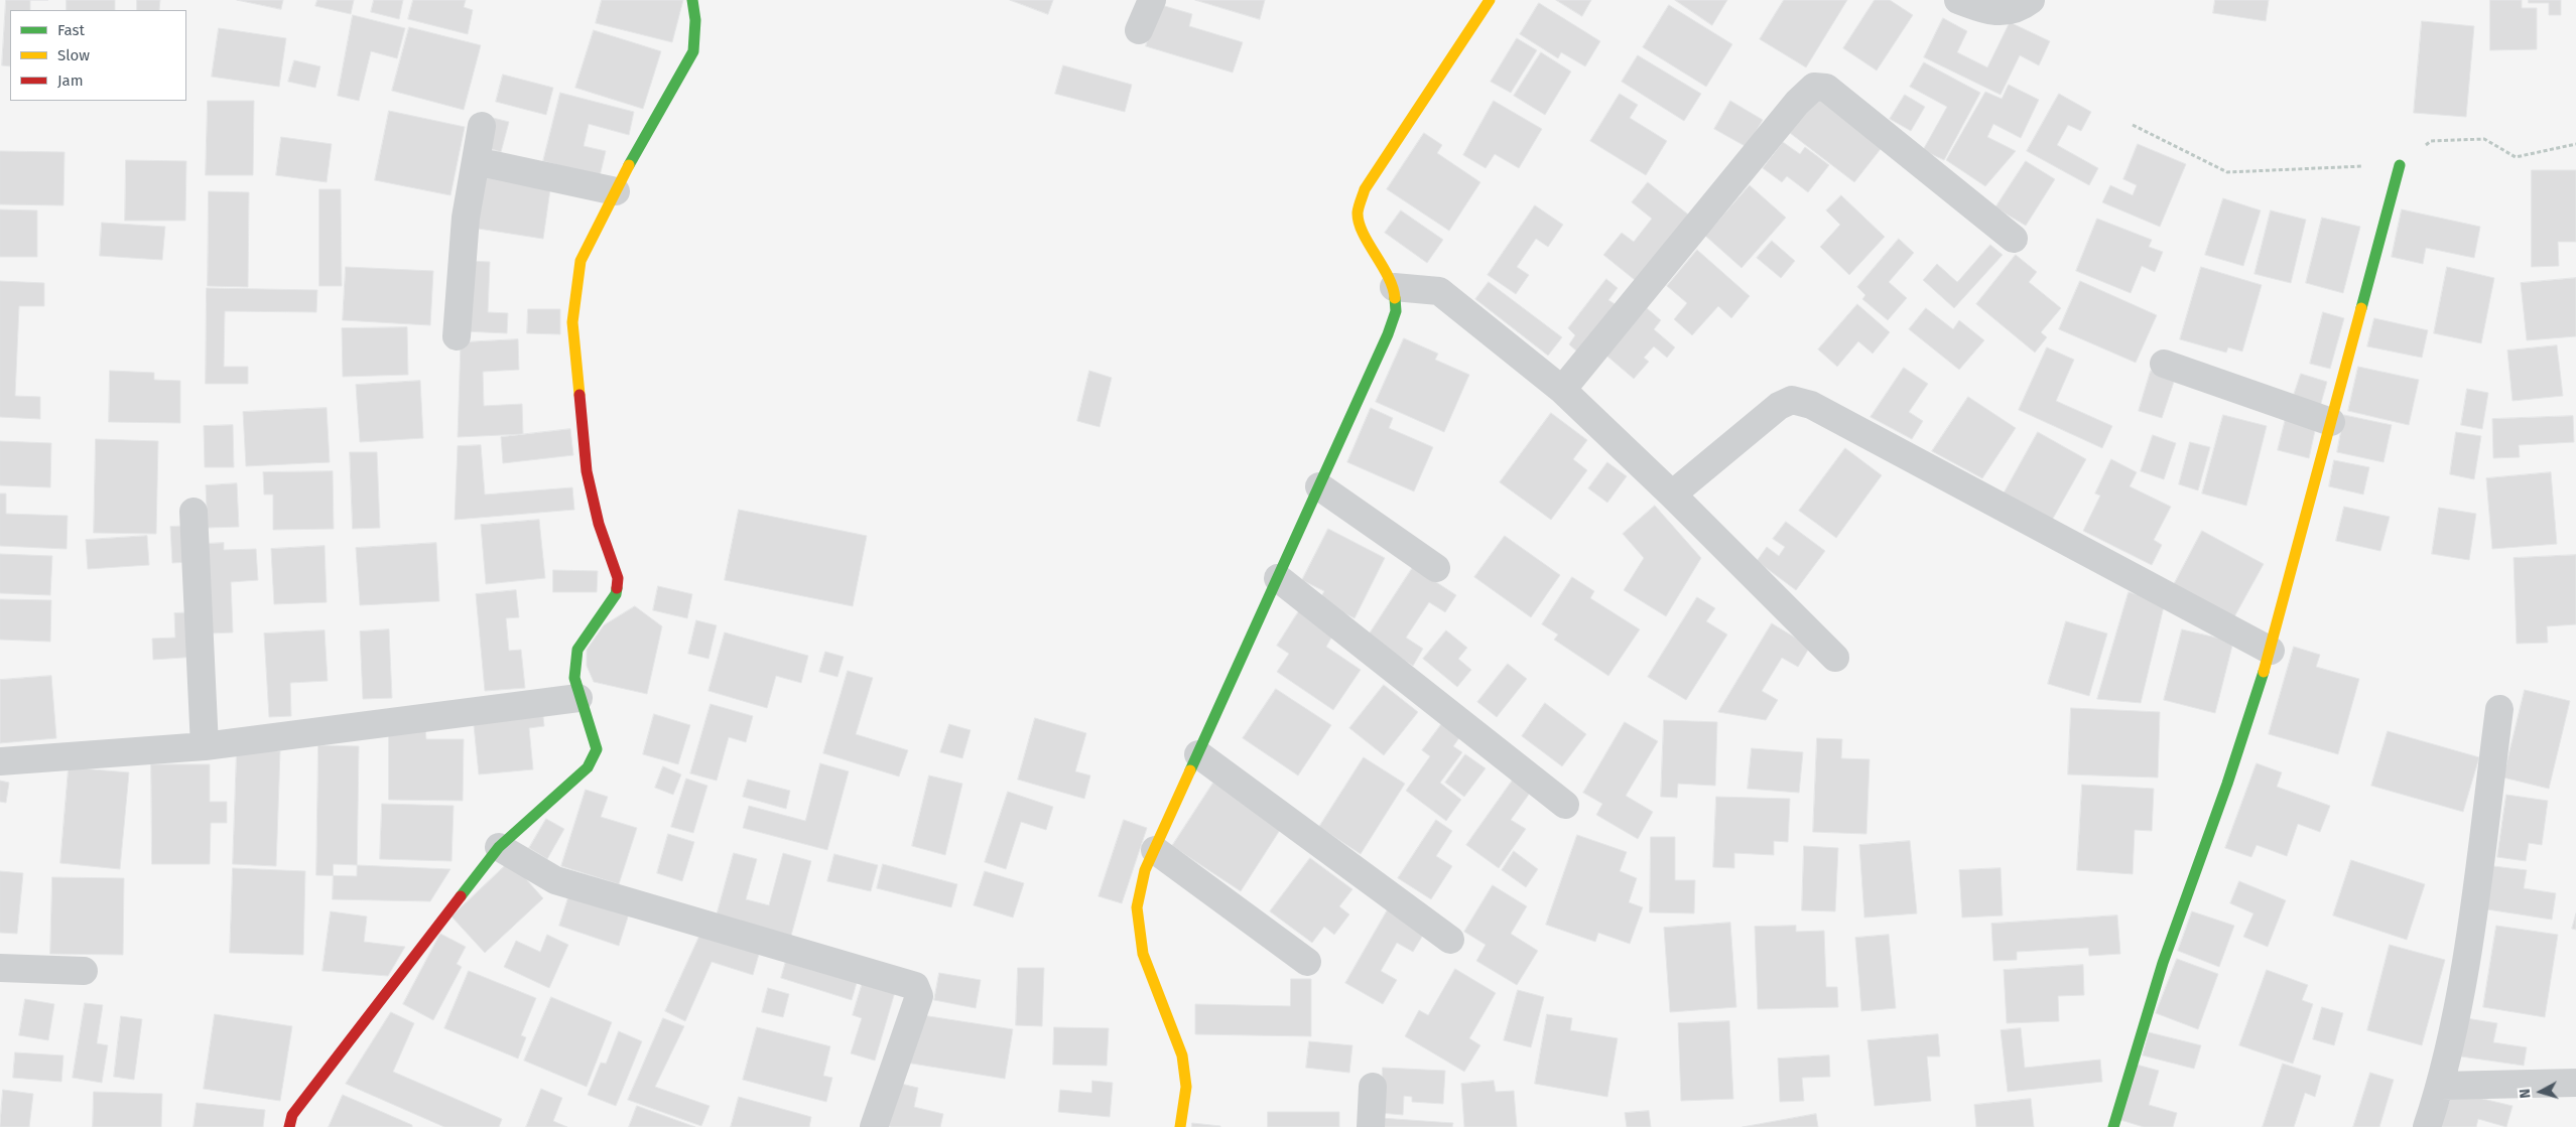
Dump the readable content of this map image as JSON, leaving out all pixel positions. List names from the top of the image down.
{
  "legend": ["Fast", "Slow", "Jam"],
  "north": "left"
}
